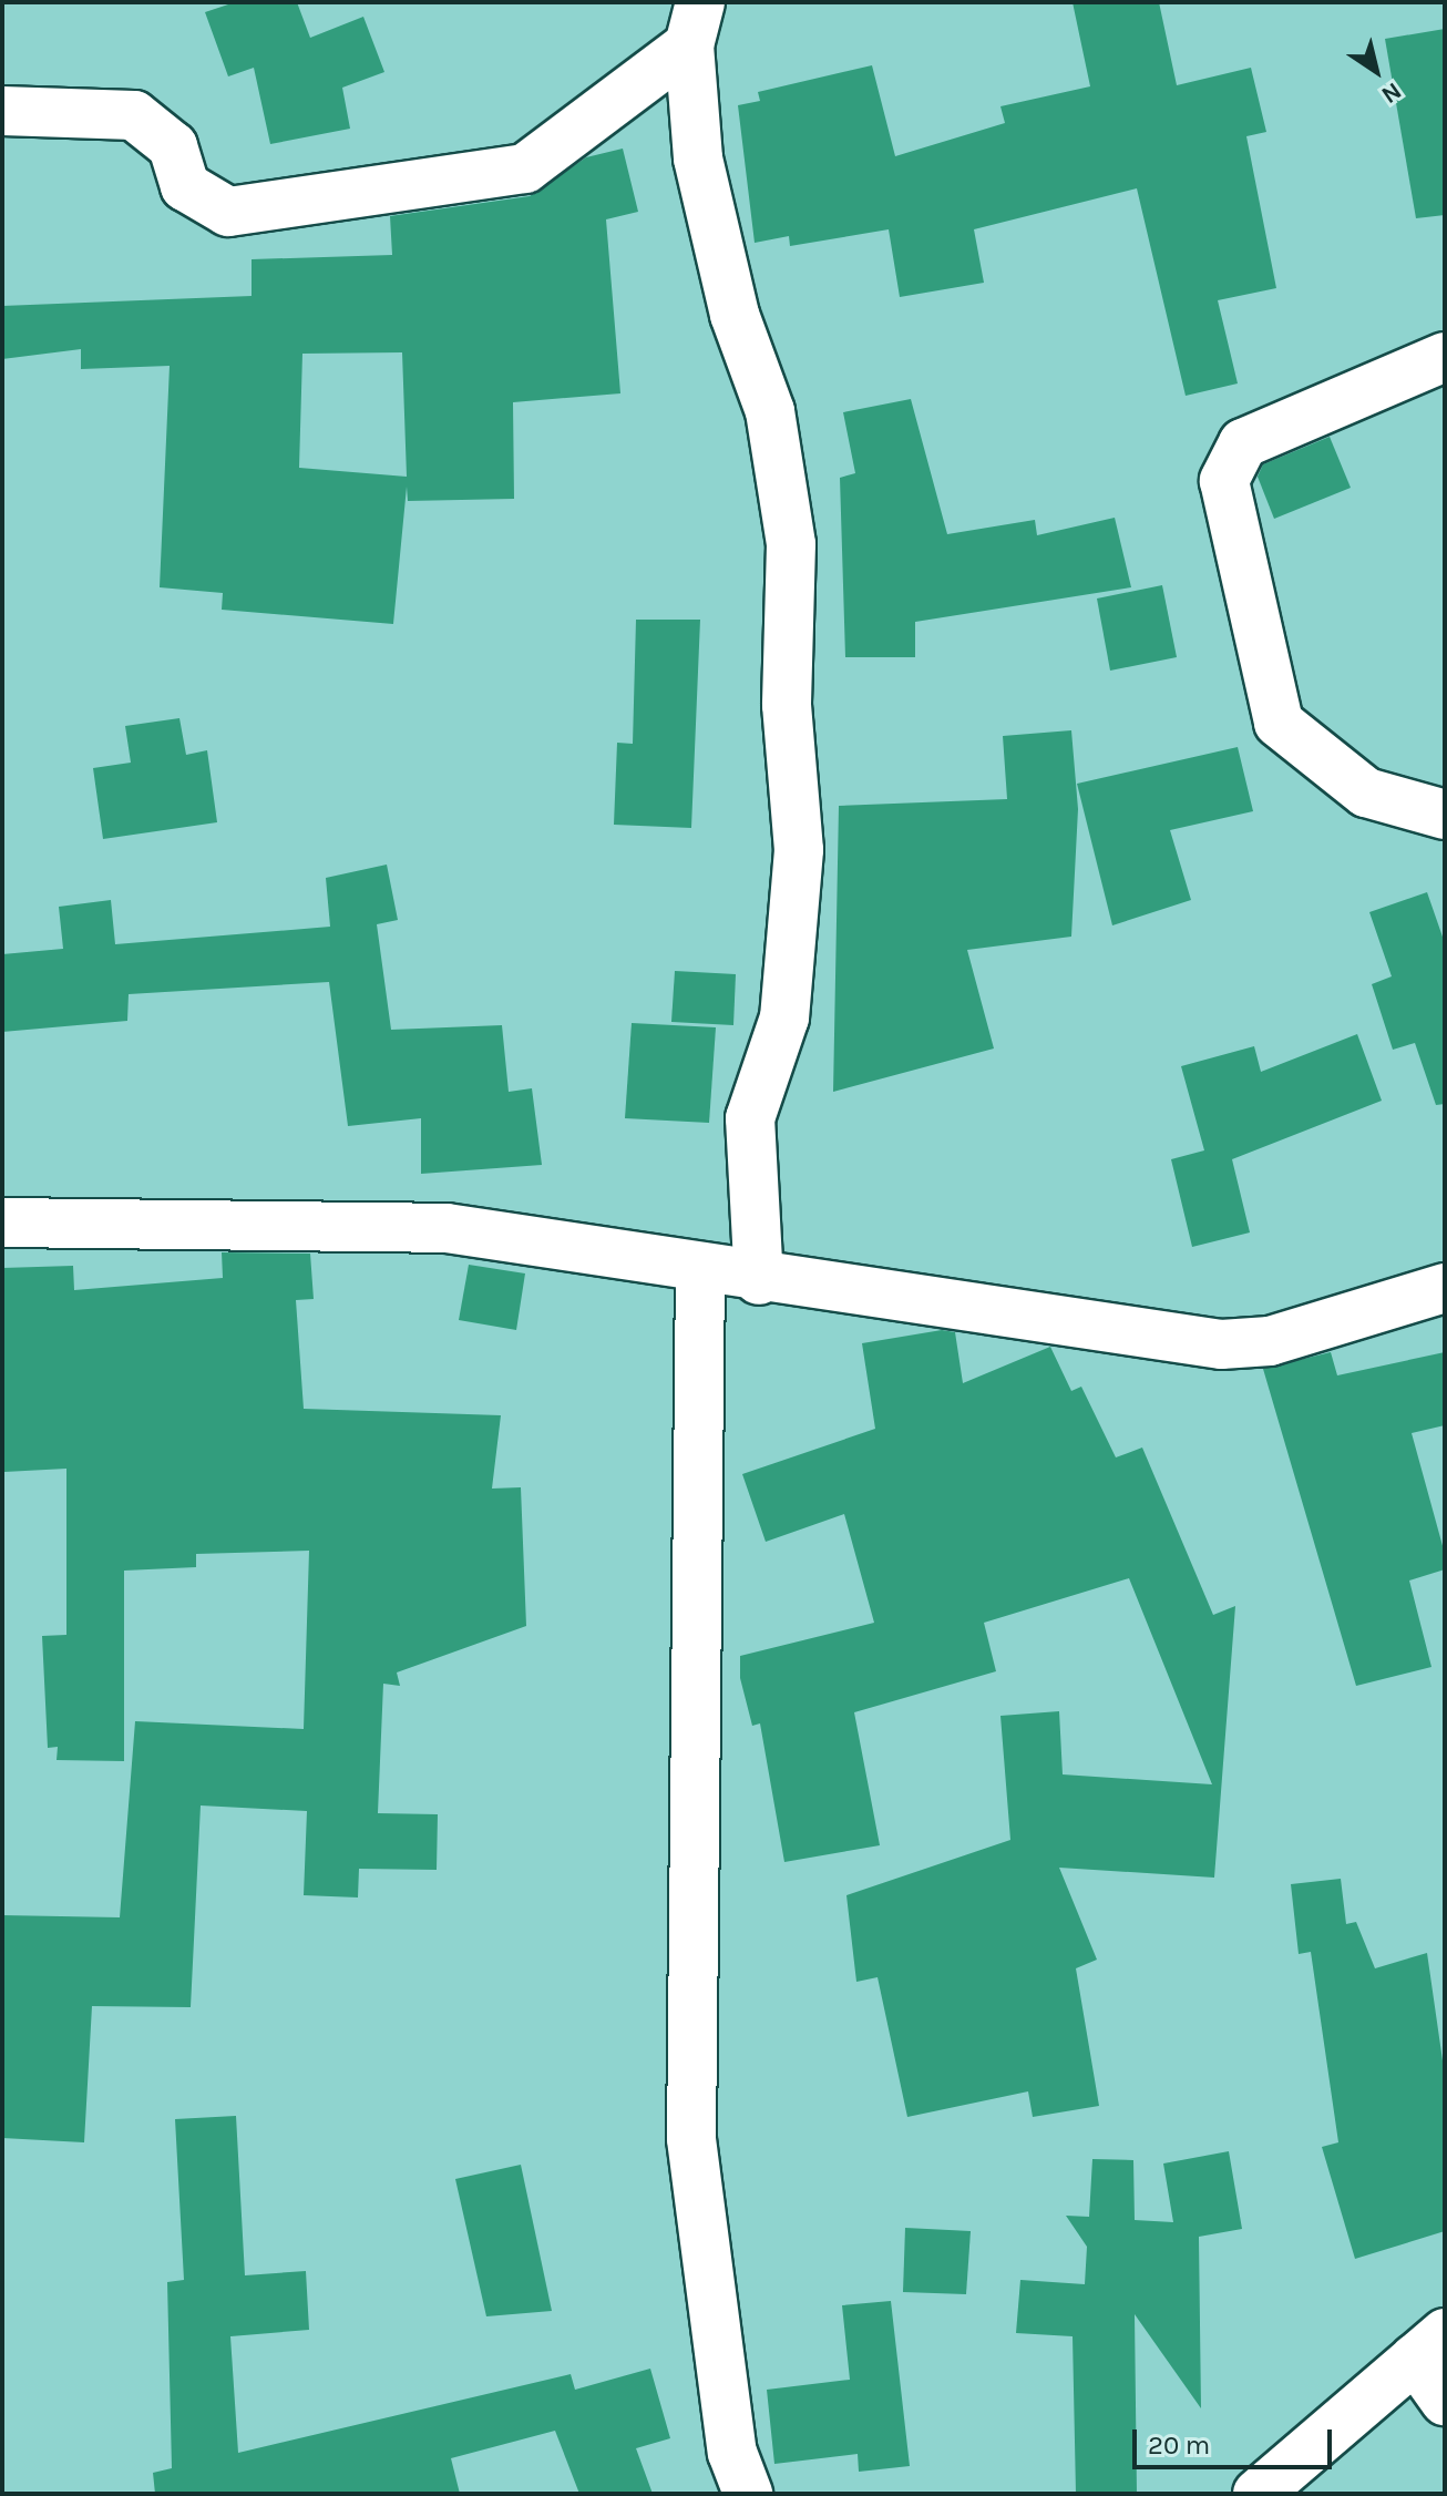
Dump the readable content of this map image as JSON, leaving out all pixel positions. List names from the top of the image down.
{
  "scale_bar": "20 m",
  "north": "bottom right"
}
